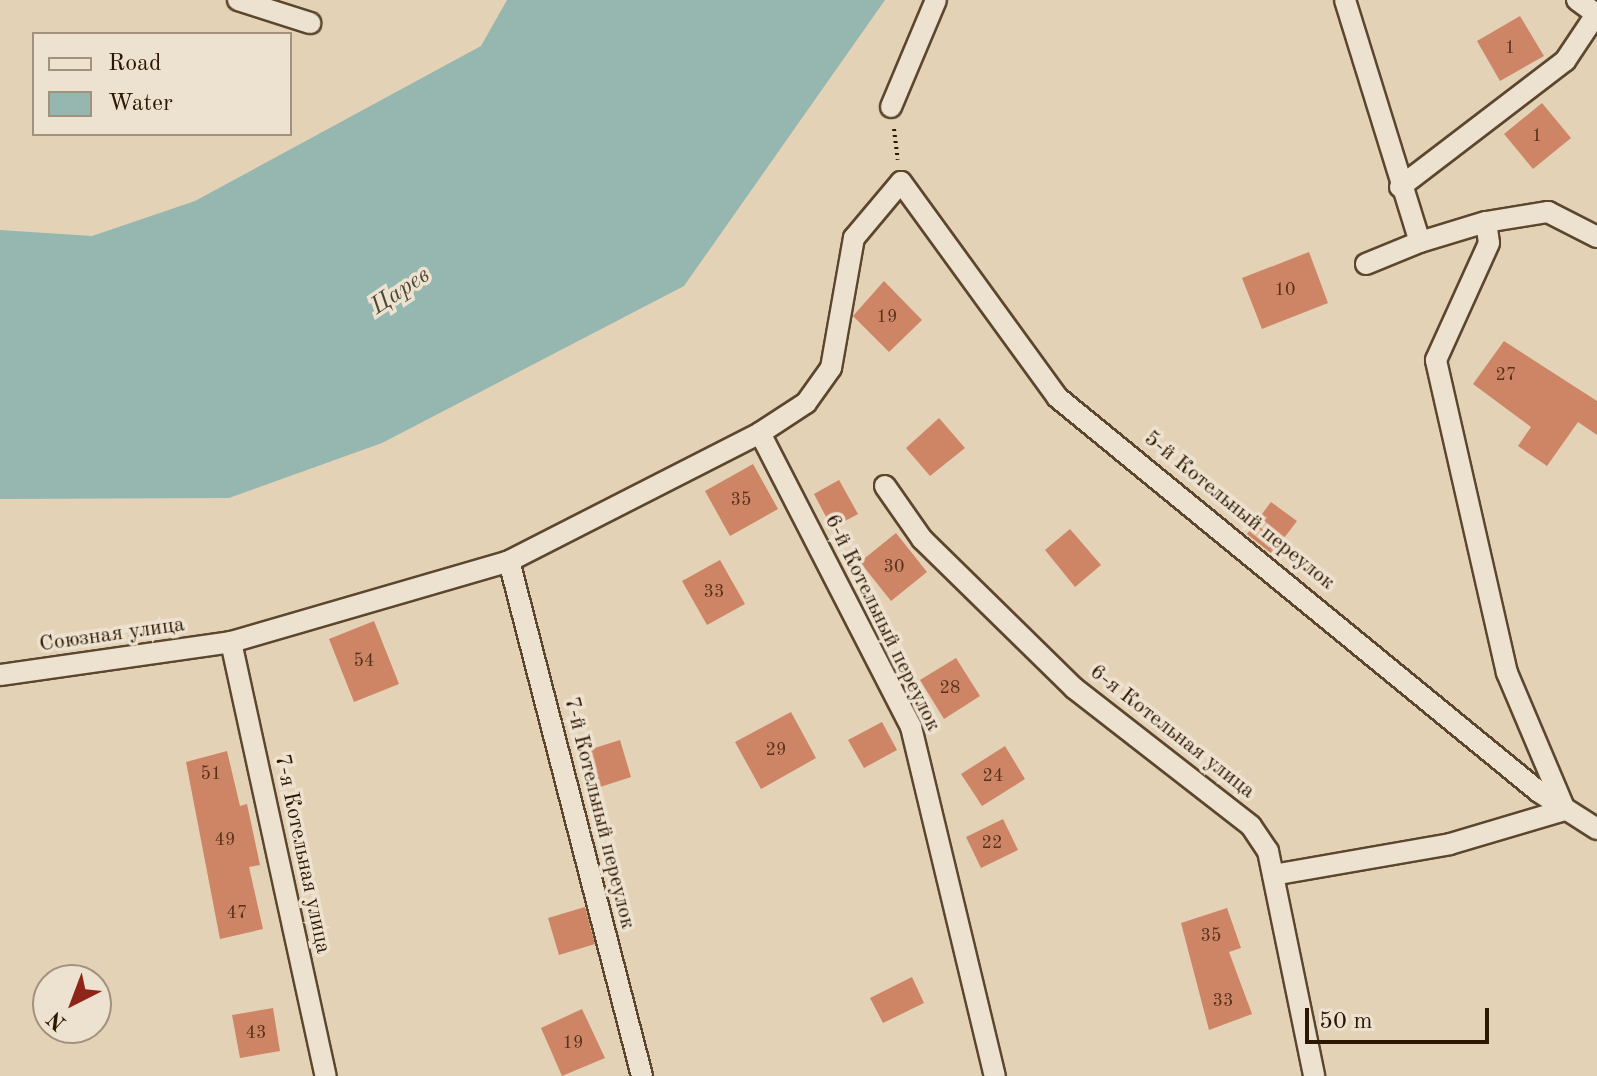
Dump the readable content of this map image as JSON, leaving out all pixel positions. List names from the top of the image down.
{
  "streets": {
    "street": [
      "5-й Котельный переулок",
      "6-й Котельный переулок",
      "Союзная улица",
      "6-я Котельная улица",
      "7-й Котельный переулок",
      "7-я Котельная улица"
    ]
  },
  "crossings": [
    ["5-й Котельный переулок", "Союзная улица"],
    ["6-й Котельный переулок", "Союзная улица"],
    ["Союзная улица", "7-й Котельный переулок"],
    ["Союзная улица", "7-я Котельная улица"]
  ],
  "water": ["Царев"],
  "house_numbers": [
    "1",
    "1",
    "10",
    "19",
    "27",
    "35",
    "30",
    "33",
    "54",
    "28",
    "29",
    "51",
    "24",
    "49",
    "22",
    "47",
    "35",
    "33",
    "43",
    "19"
  ],
  "legend": ["Road", "Water"],
  "scale_bar": "50 m",
  "north": "bottom left"
}
